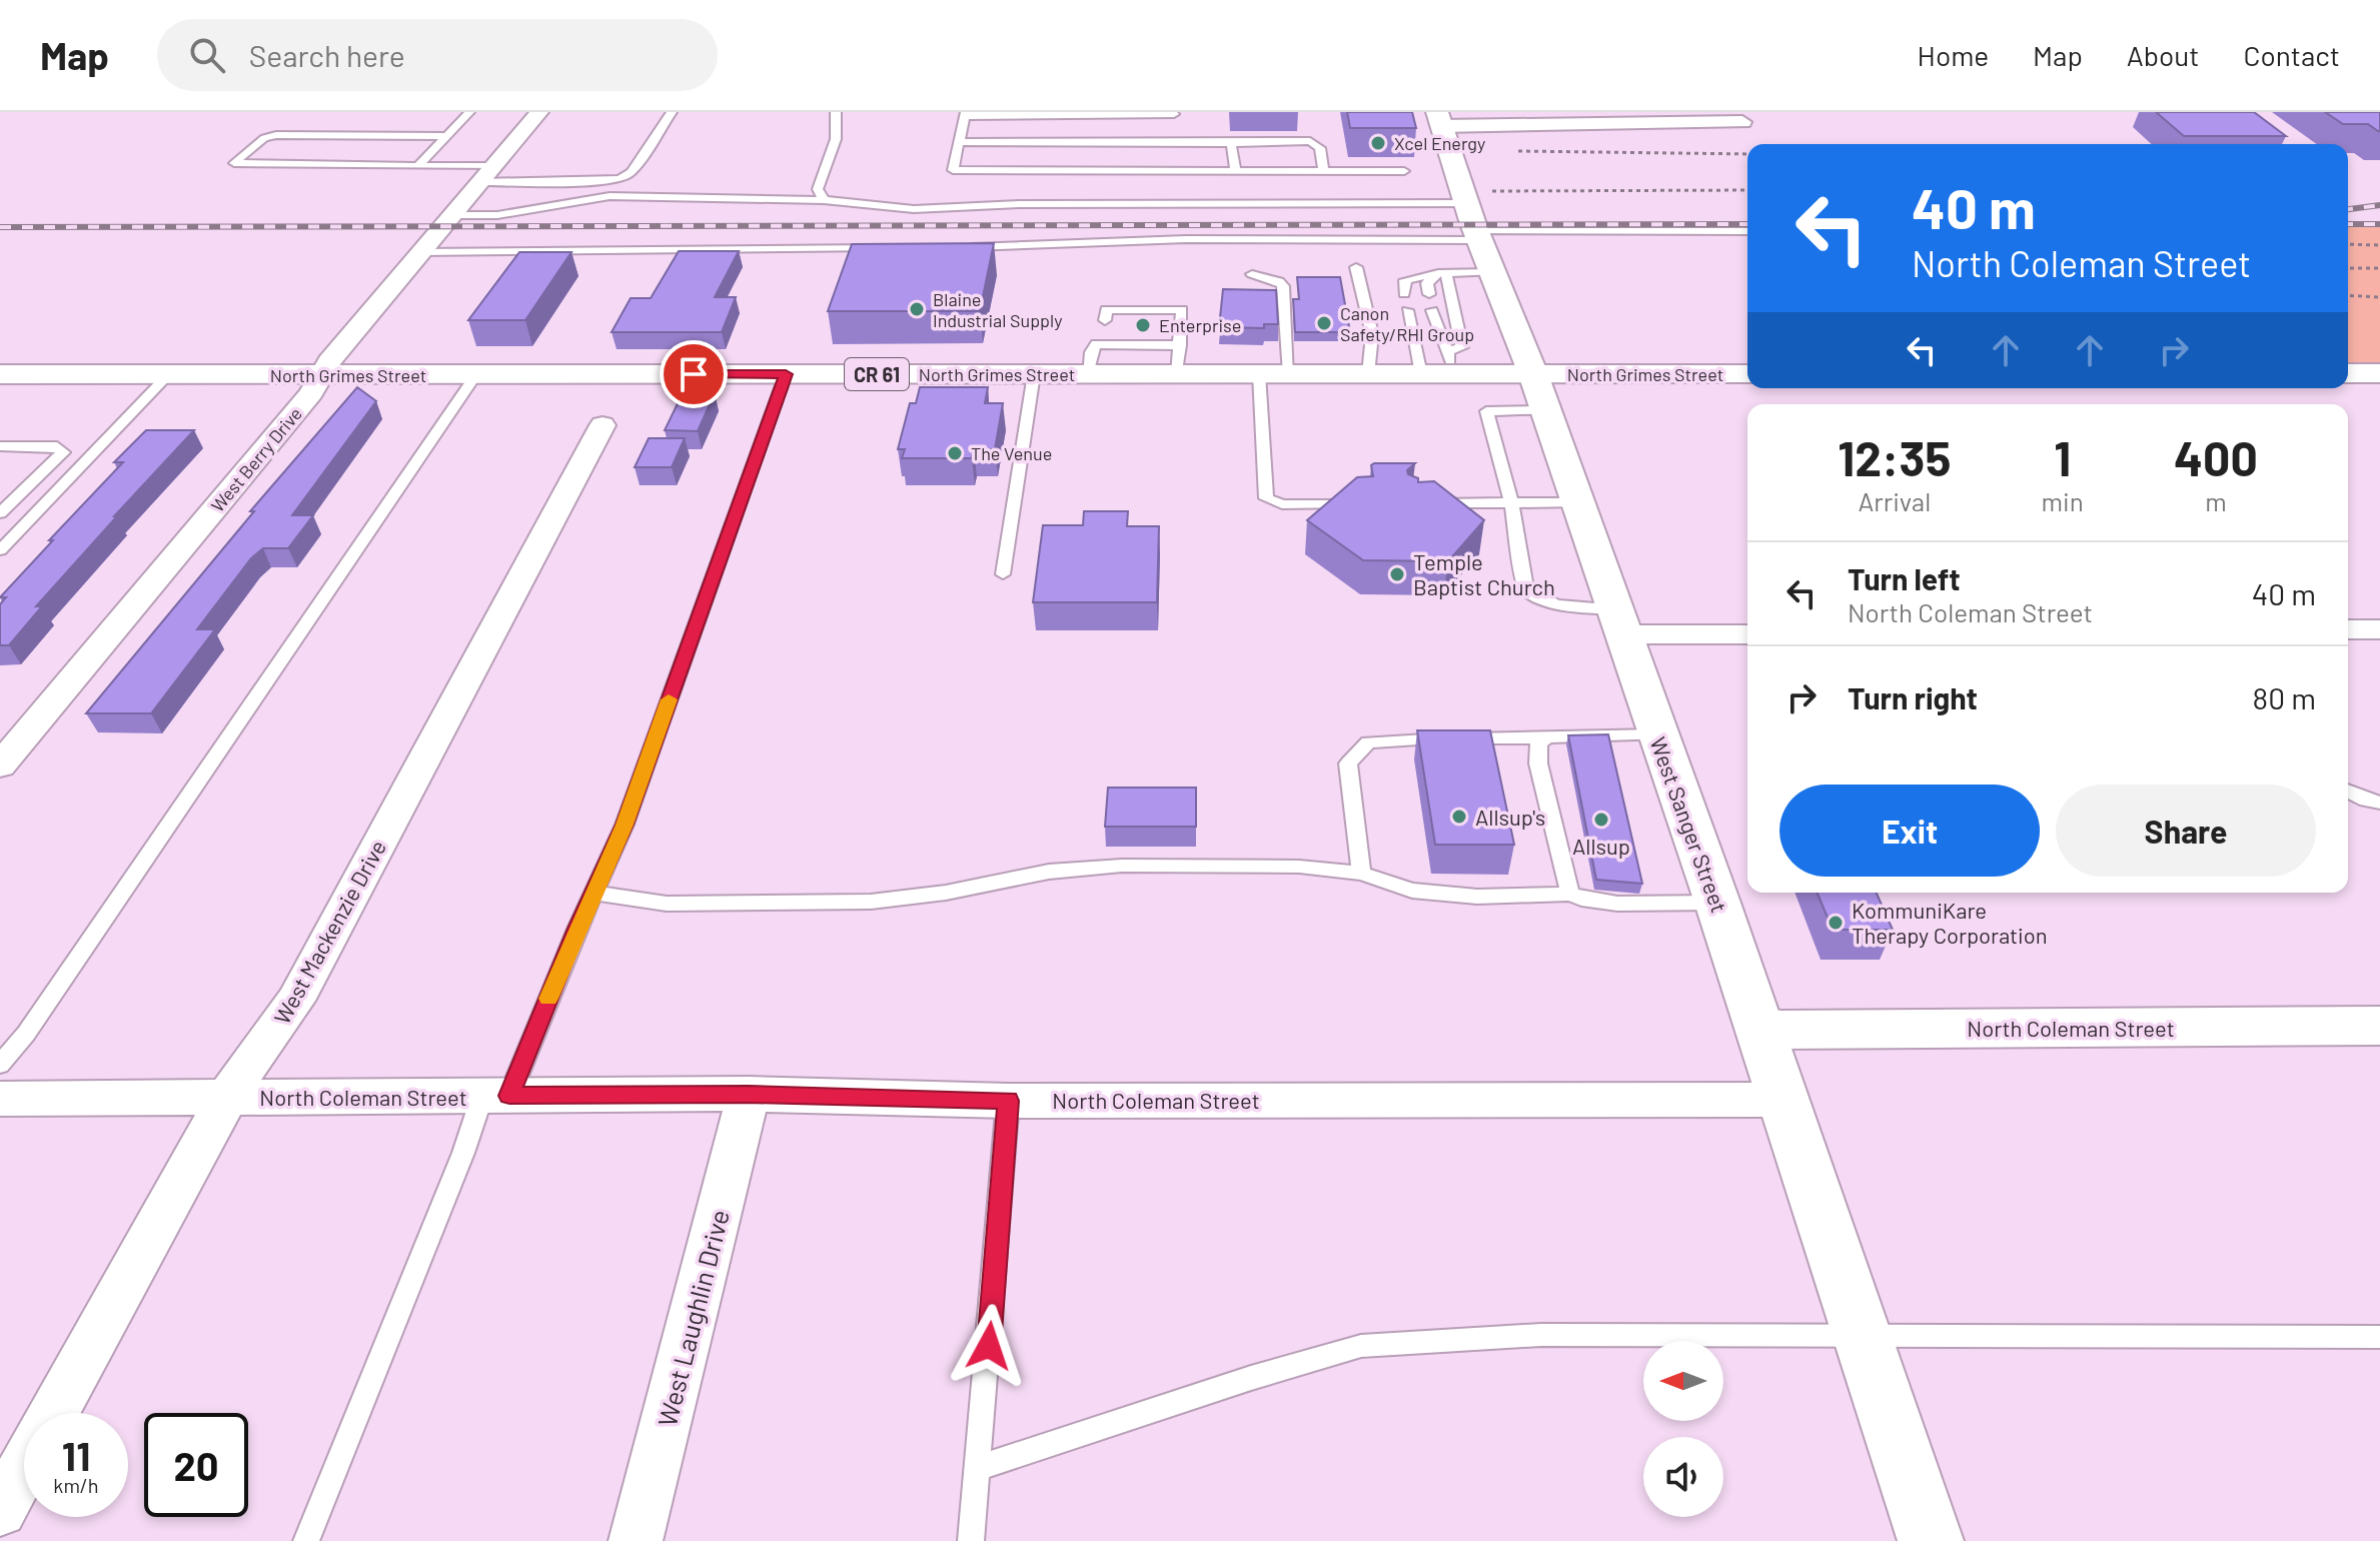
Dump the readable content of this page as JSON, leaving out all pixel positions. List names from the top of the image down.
{
  "streets": {
    "main road": [
      "CR 61",
      "North Grimes Street",
      "West Sanger Street",
      "North Coleman Street"
    ],
    "street": ["West Berry Drive", "West Mackenzie Drive", "West Laughlin Drive"]
  },
  "crossings": [
    ["North Grimes Street", "West Berry Drive"],
    ["North Grimes Street", "West Sanger Street"],
    ["West Sanger Street", "North Coleman Street"],
    ["West Mackenzie Drive", "North Coleman Street"],
    ["North Coleman Street", "West Laughlin Drive"]
  ],
  "places": [
    "Xcel Energy",
    "Blaine Industrial Supply",
    "Canon Safety/RHI Group",
    "Enterprise",
    "The Venue",
    "Temple Baptist Church",
    "Allsup's",
    "Allsup",
    "KommuniKare Therapy Corporation"
  ],
  "north": "left",
  "page": {
    "header": "Map",
    "search": "Search here",
    "nav": [
      "Home",
      "Map",
      "About",
      "Contact"
    ],
    "turn": ["40 m", "North Coleman Street"],
    "eta": [
      "12:35",
      "Arrival",
      "1",
      "min",
      "400",
      "m"
    ],
    "list": [
      {
        "name": "Turn left",
        "note": "North Coleman Street",
        "value": "40 m"
      },
      {
        "name": "Turn right",
        "value": "80 m"
      }
    ],
    "buttons": ["Exit", "Share"],
    "speed": "11 km/h",
    "limit": "20"
  }
}
